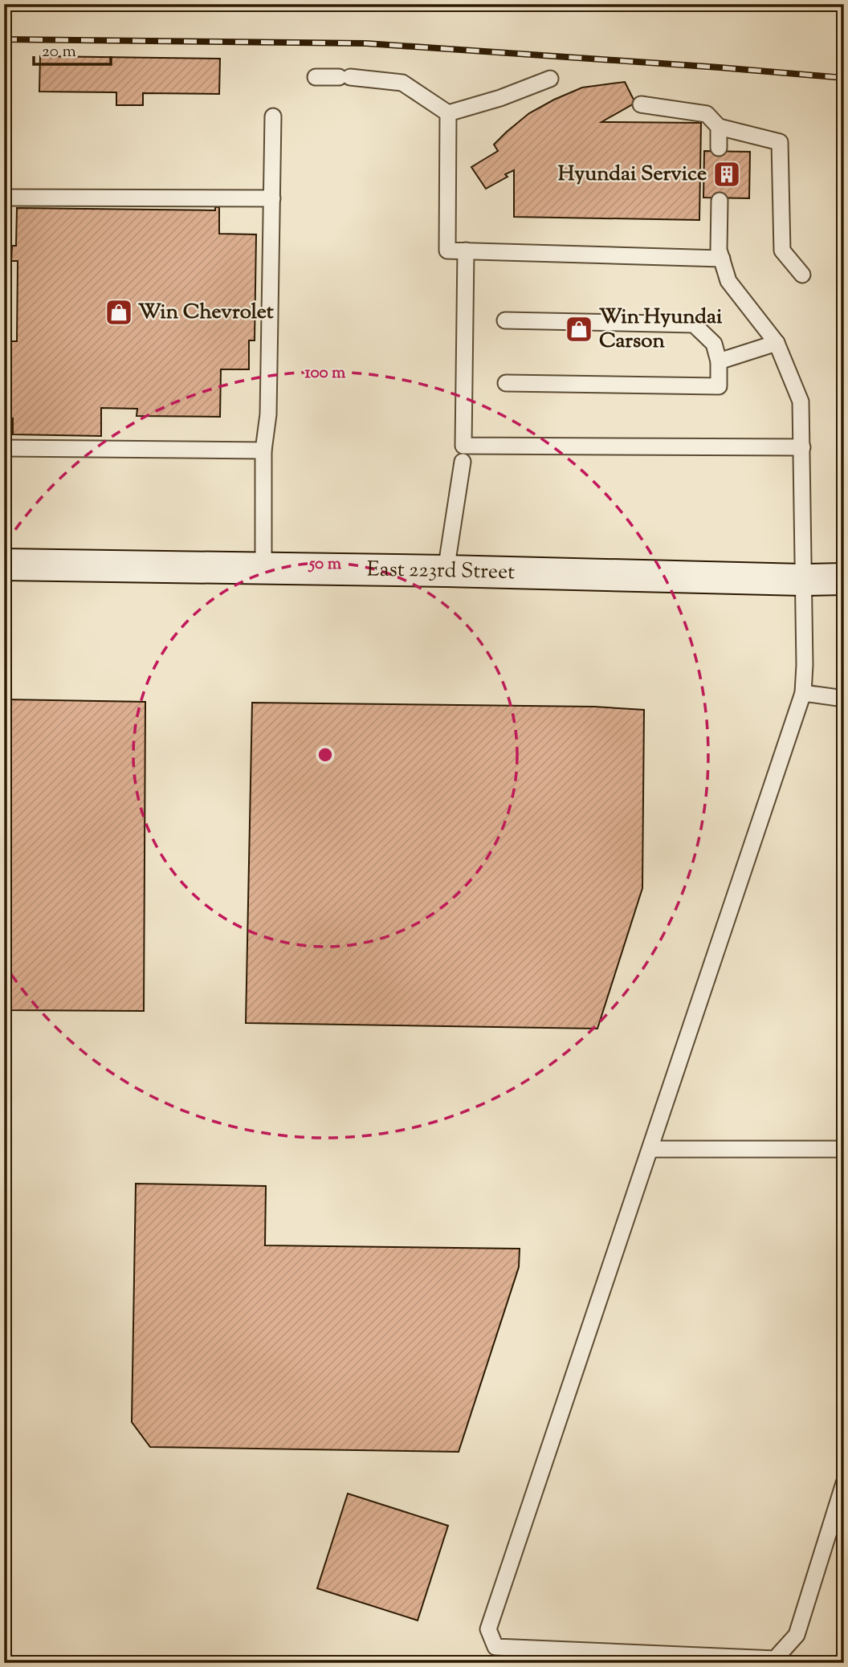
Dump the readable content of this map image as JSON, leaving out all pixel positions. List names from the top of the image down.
{
  "streets": {
    "main road": ["East 223rd Street"]
  },
  "places": {
    "building": ["Hyundai Service"],
    "shop": ["Win Chevrolet", "Win Hyundai Carson"]
  },
  "scale_bar": "20 m",
  "rings": ["100 m", "50 m"]
}
